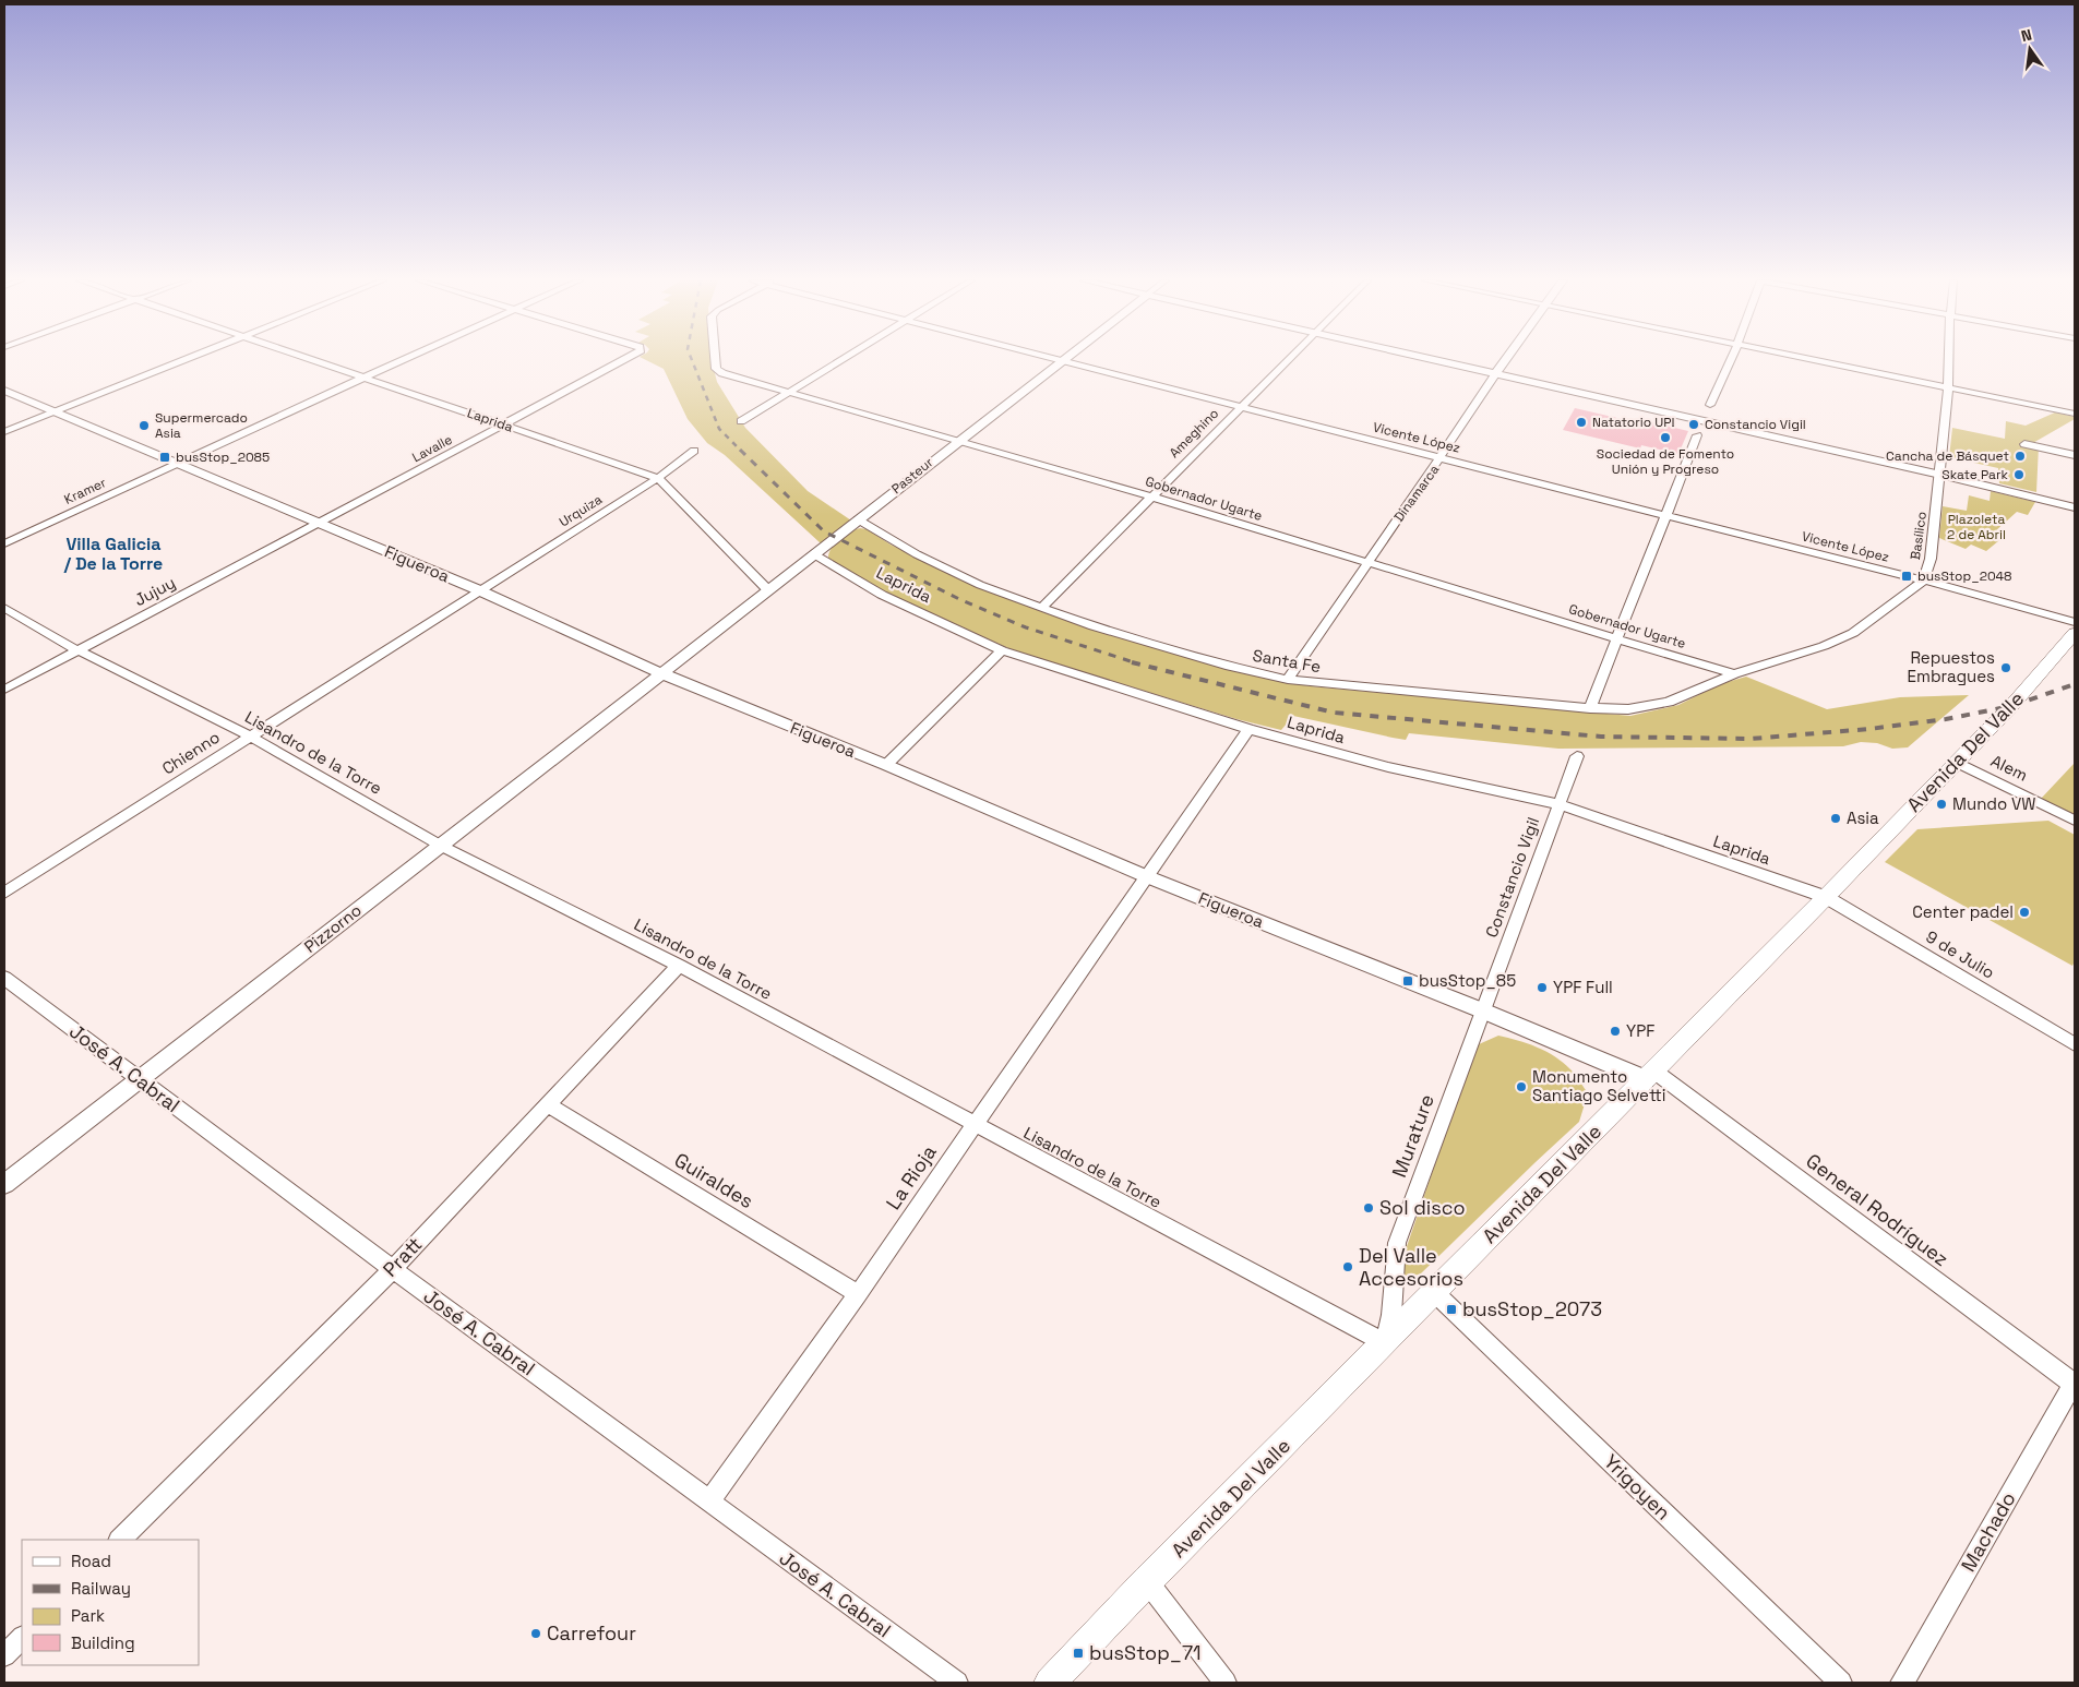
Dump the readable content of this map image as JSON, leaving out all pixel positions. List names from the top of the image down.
{
  "streets": {
    "main road": ["Avenida Del Valle"],
    "street": [
      "Laprida",
      "Ameghino",
      "Vicente López",
      "Lavalle",
      "Pasteur",
      "Kramer",
      "Dinamarca",
      "Gobernador Ugarte",
      "Urquiza",
      "Basílico",
      "Figueroa",
      "Jujuy",
      "Santa Fe",
      "Chienno",
      "Lisandro de la Torre",
      "Alem",
      "Constancio Vigil",
      "Pizzorno",
      "9 de Julio",
      "José A. Cabral",
      "Murature",
      "La Rioja",
      "Guiraldes",
      "General Rodríguez",
      "Pratt",
      "Yrigoyen",
      "Machado"
    ]
  },
  "crossings": [
    ["Laprida", "Lavalle"],
    ["Laprida", "Pasteur"],
    ["Laprida", "Kramer"],
    ["Laprida", "Urquiza"],
    ["Laprida", "Avenida Del Valle"],
    ["Laprida", "Constancio Vigil"],
    ["Laprida", "9 de Julio"],
    ["Ameghino", "Vicente López"],
    ["Ameghino", "Gobernador Ugarte"],
    ["Ameghino", "Santa Fe"],
    ["Vicente López", "Pasteur"],
    ["Vicente López", "Dinamarca"],
    ["Vicente López", "Basílico"],
    ["Lavalle", "Figueroa"],
    ["Lavalle", "Jujuy"],
    ["Pasteur", "Gobernador Ugarte"],
    ["Pasteur", "Figueroa"],
    ["Pasteur", "Santa Fe"],
    ["Pasteur", "Pizzorno"],
    ["Kramer", "Figueroa"],
    ["Dinamarca", "Gobernador Ugarte"],
    ["Dinamarca", "Santa Fe"],
    ["Gobernador Ugarte", "Basílico"],
    ["Gobernador Ugarte", "Santa Fe"],
    ["Urquiza", "Figueroa"],
    ["Urquiza", "Chienno"],
    ["Basílico", "Santa Fe"],
    ["Figueroa", "Jujuy"],
    ["Figueroa", "Avenida Del Valle"],
    ["Figueroa", "Chienno"],
    ["Figueroa", "Constancio Vigil"],
    ["Figueroa", "Pizzorno"],
    ["Figueroa", "Murature"],
    ["Figueroa", "La Rioja"],
    ["Figueroa", "General Rodríguez"],
    ["Jujuy", "Lisandro de la Torre"],
    ["Avenida Del Valle", "Lisandro de la Torre"],
    ["Avenida Del Valle", "Alem"],
    ["Avenida Del Valle", "9 de Julio"],
    ["Avenida Del Valle", "Murature"],
    ["Avenida Del Valle", "General Rodríguez"],
    ["Avenida Del Valle", "Yrigoyen"],
    ["Chienno", "Lisandro de la Torre"],
    ["Lisandro de la Torre", "Pizzorno"],
    ["Lisandro de la Torre", "Murature"],
    ["Lisandro de la Torre", "La Rioja"],
    ["Lisandro de la Torre", "Pratt"],
    ["Constancio Vigil", "Murature"],
    ["Pizzorno", "José A. Cabral"],
    ["José A. Cabral", "La Rioja"],
    ["José A. Cabral", "Pratt"],
    ["La Rioja", "Guiraldes"],
    ["Guiraldes", "Pratt"],
    ["General Rodríguez", "Machado"]
  ],
  "districts": ["Villa Galicia / De la Torre"],
  "parks": ["Plazoleta 2 de Abril"],
  "places": {
    "other": [
      "Natatorio UP!",
      "Constancio Vigil",
      "Supermercado Asia",
      "Sociedad de Fomento Unión y Progreso",
      "Cancha de Básquet",
      "Skate Park",
      "Repuestos Embragues",
      "Mundo VW",
      "Asia",
      "Center padel",
      "YPF Full",
      "YPF",
      "Monumento Santiago Selvetti",
      "Sol disco",
      "Del Valle Accesorios",
      "Carrefour"
    ],
    "transit": [
      "busStop_2085",
      "busStop_2048",
      "busStop_85",
      "busStop_2073",
      "busStop_71"
    ]
  },
  "legend": [
    "Road",
    "Railway",
    "Park",
    "Building"
  ],
  "north": "top"
}
